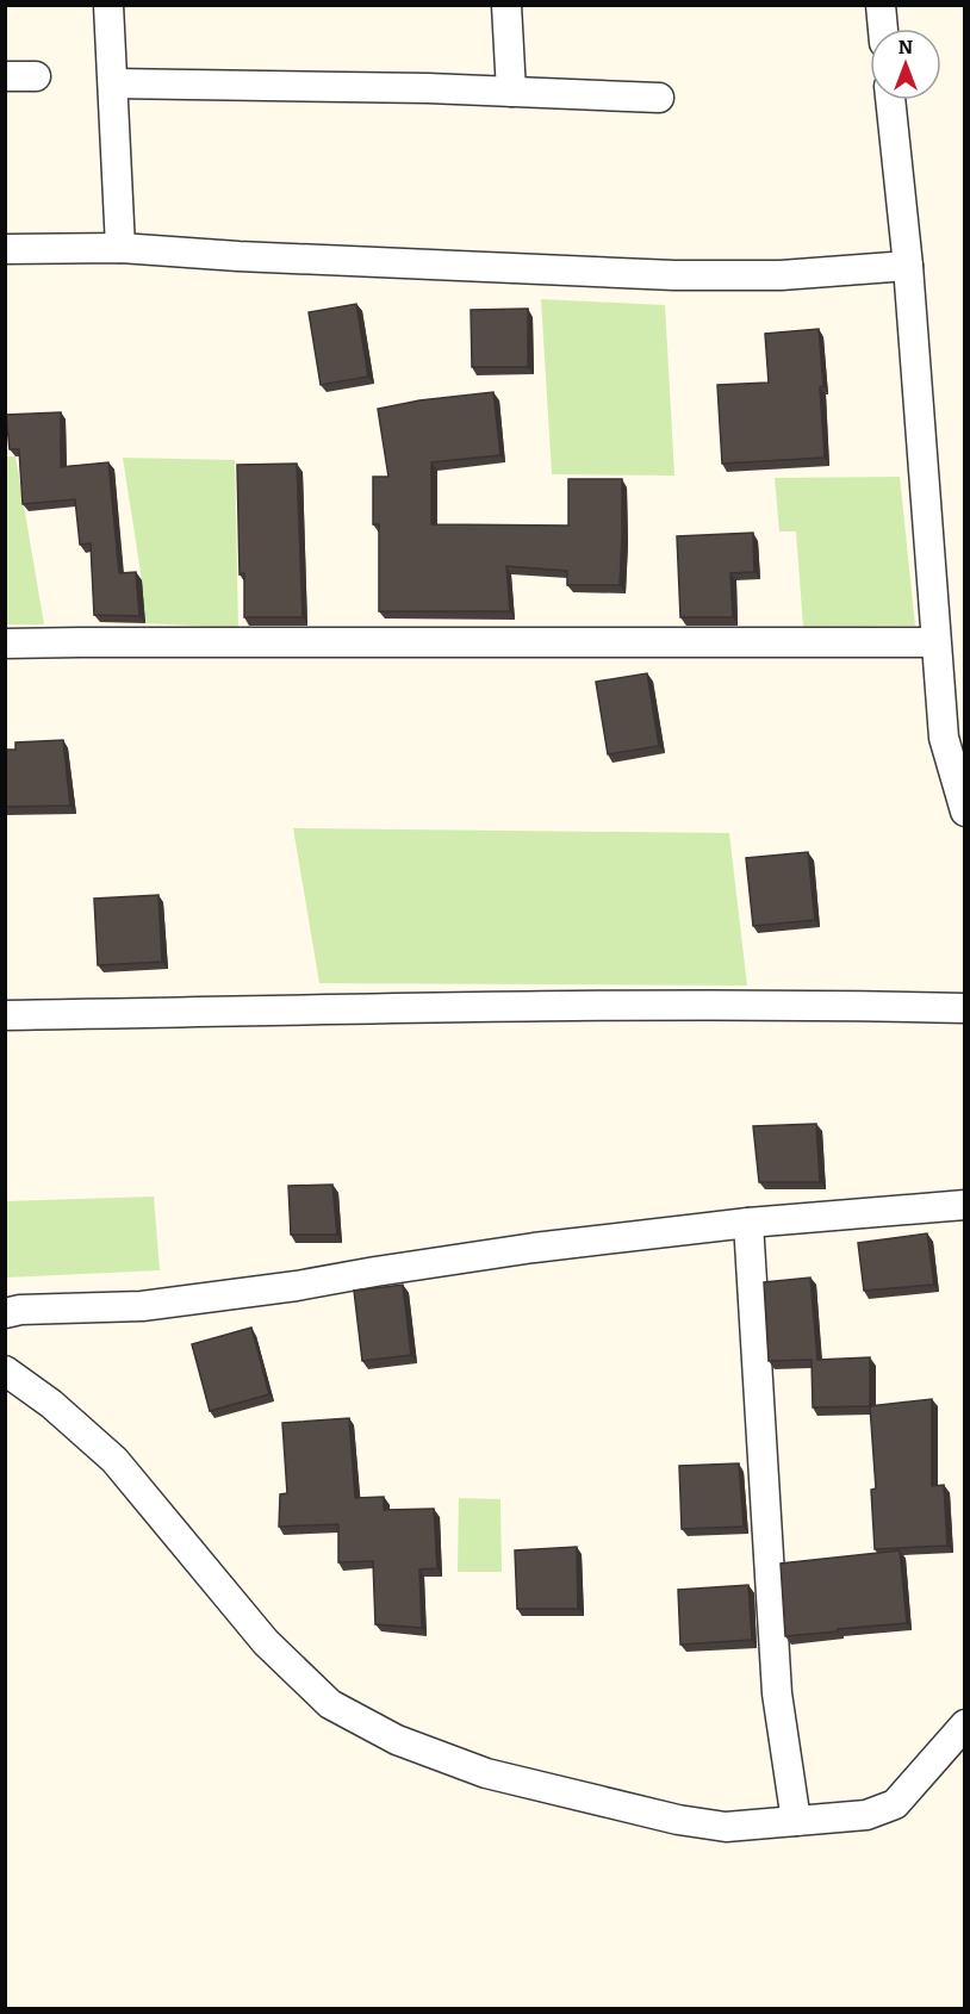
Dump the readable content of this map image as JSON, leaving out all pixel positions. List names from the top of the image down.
{
  "north": "top"
}
